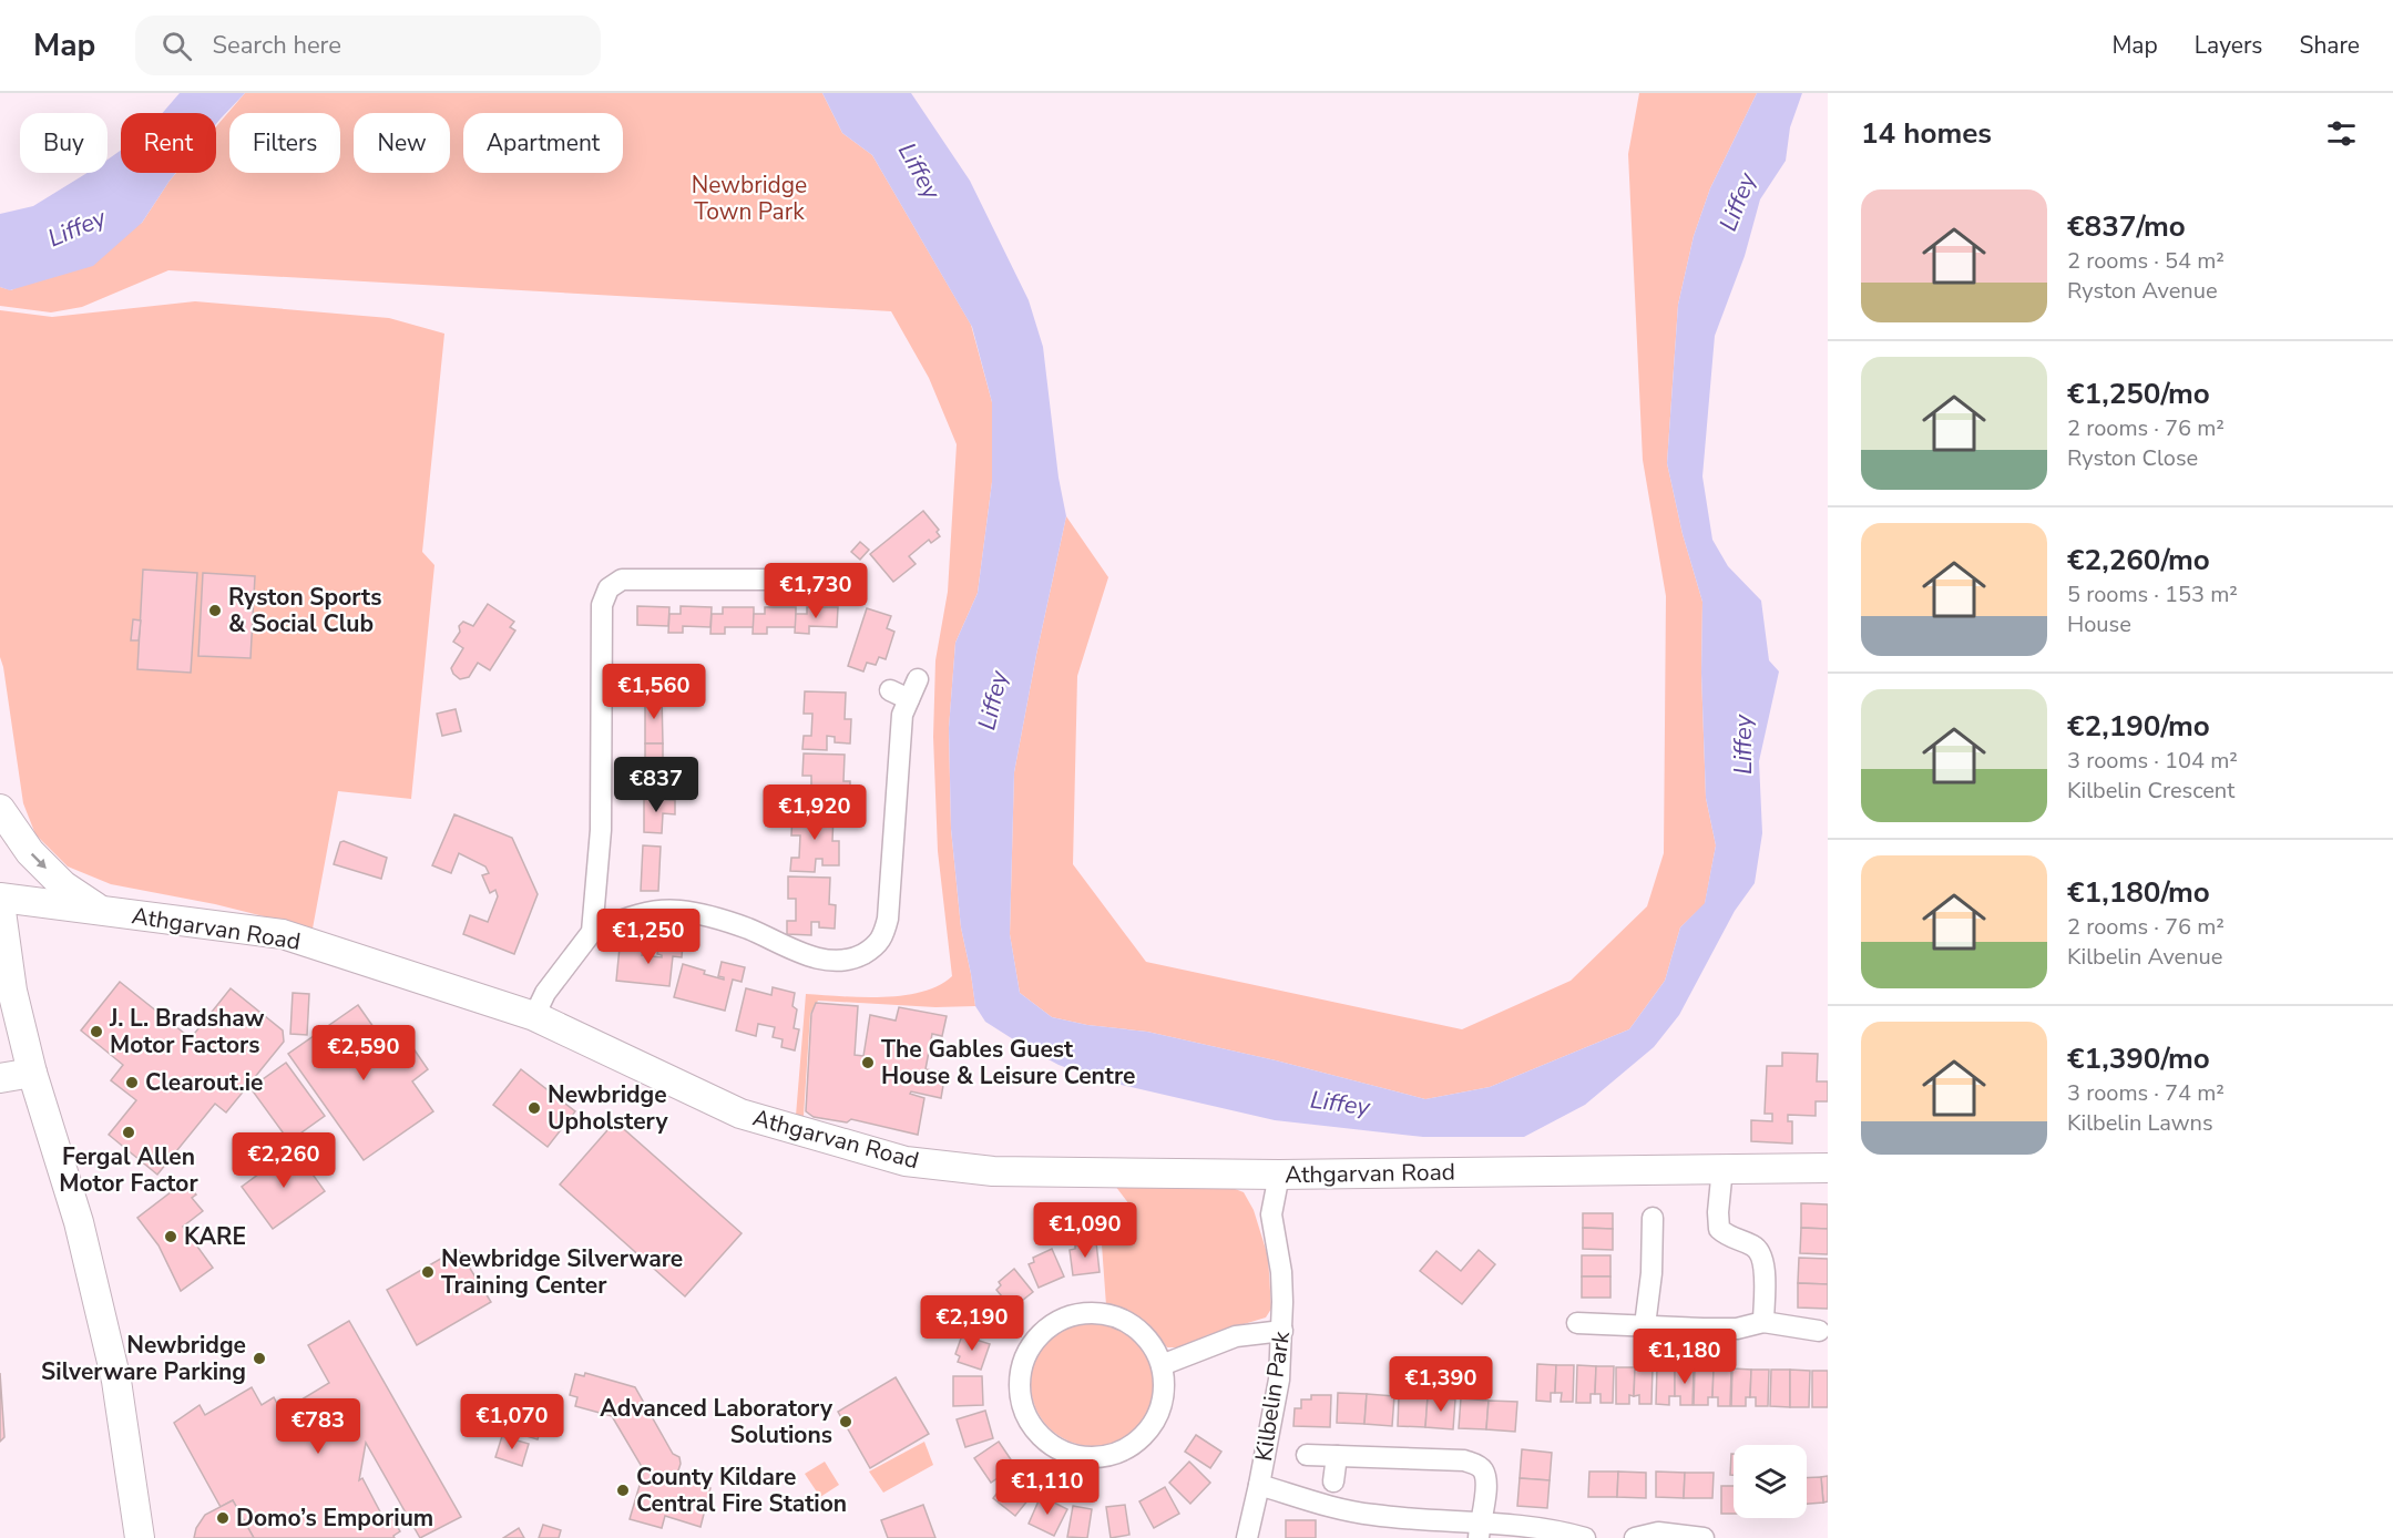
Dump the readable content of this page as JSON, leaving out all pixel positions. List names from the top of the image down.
{
  "streets": {
    "main road": ["Athgarvan Road"],
    "street": ["Kilbelin Park"]
  },
  "crossings": [
    ["Athgarvan Road", "Kilbelin Park"]
  ],
  "water": ["Liffey"],
  "parks": ["Newbridge Town Park"],
  "places": [
    "Ryston Sports & Social Club",
    "J. L. Bradshaw Motor Factors",
    "The Gables Guest House & Leisure Centre",
    "Clearout.ie",
    "Newbridge Upholstery",
    "Fergal Allen Motor Factor",
    "KARE",
    "Newbridge Silverware Training Center",
    "Newbridge Silverware Parking",
    "Advanced Laboratory Solutions",
    "County Kildare Central Fire Station",
    "Domo’s Emporium"
  ],
  "page": {
    "header": "Map",
    "search": "Search here",
    "nav": ["Map", "Layers", "Share"],
    "heading": "14 homes",
    "chip": [
      "Buy",
      "Rent",
      "Filters",
      "New",
      "Apartment"
    ],
    "list": [
      {
        "name": "€837/mo",
        "note": "2 rooms · 54 m² · Ryston Avenue"
      },
      {
        "name": "€1,250/mo",
        "note": "2 rooms · 76 m² · Ryston Close"
      },
      {
        "name": "€2,260/mo",
        "note": "5 rooms · 153 m² · House"
      },
      {
        "name": "€2,190/mo",
        "note": "3 rooms · 104 m² · Kilbelin Crescent"
      },
      {
        "name": "€1,180/mo",
        "note": "2 rooms · 76 m² · Kilbelin Avenue"
      },
      {
        "name": "€1,390/mo",
        "note": "3 rooms · 74 m² · Kilbelin Lawns"
      }
    ],
    "price": [
      "€1,730",
      "€1,560",
      "€837",
      "€1,920",
      "€1,250",
      "€2,590",
      "€2,260",
      "€1,090",
      "€2,190",
      "€1,180",
      "€1,390",
      "€1,070",
      "€783",
      "€1,110"
    ]
  }
}
